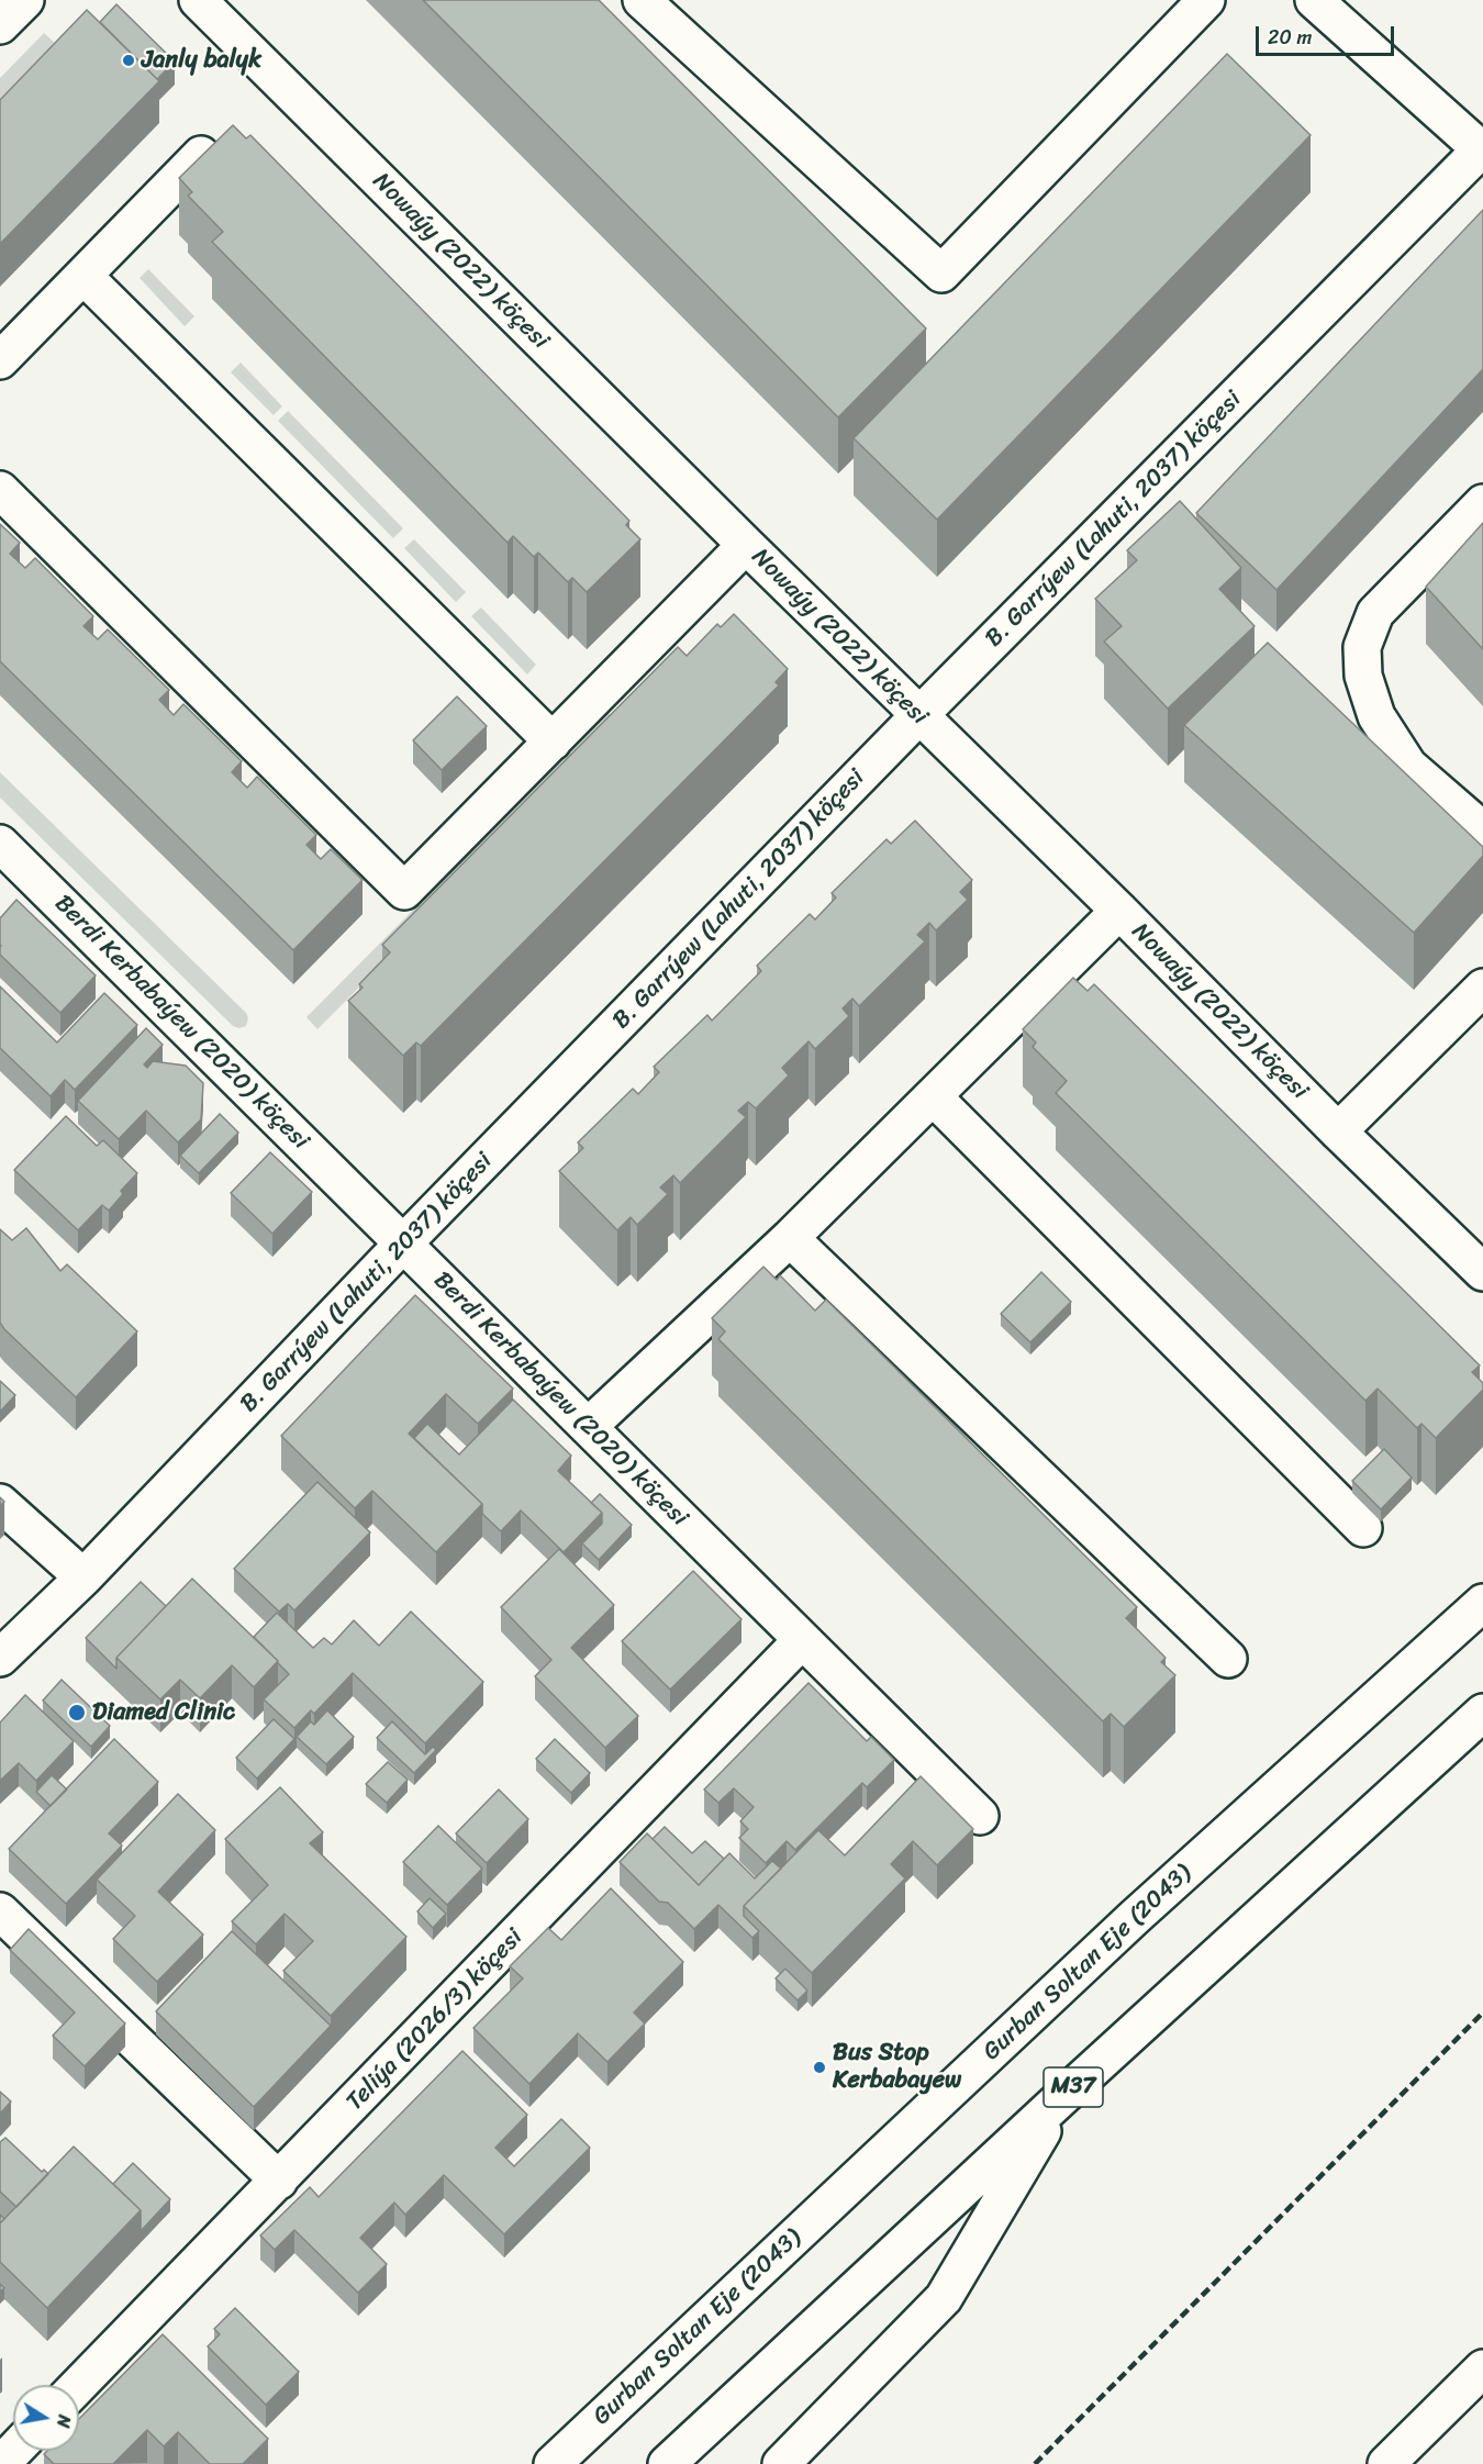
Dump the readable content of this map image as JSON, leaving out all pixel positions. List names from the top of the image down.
{
  "streets": {
    "main road": [
      "Nowaýy (2022) köçesi",
      "B. Garrýew (Lahuti, 2037) köçesi",
      "Berdi Kerbabaýew (2020) köçesi",
      "Gurban Soltan Eje (2043)",
      "Teliýa (2026/3) köçesi",
      "M37"
    ]
  },
  "crossings": [
    ["Nowaýy (2022) köçesi", "B. Garrýew (Lahuti, 2037) köçesi"],
    ["B. Garrýew (Lahuti, 2037) köçesi", "Berdi Kerbabaýew (2020) köçesi"],
    ["Berdi Kerbabaýew (2020) köçesi", "Teliýa (2026/3) köçesi"]
  ],
  "places": ["Janly balyk", "Diamed Clinic", "Bus Stop Kerbabayew"],
  "scale_bar": "20 m",
  "north": "right"
}
